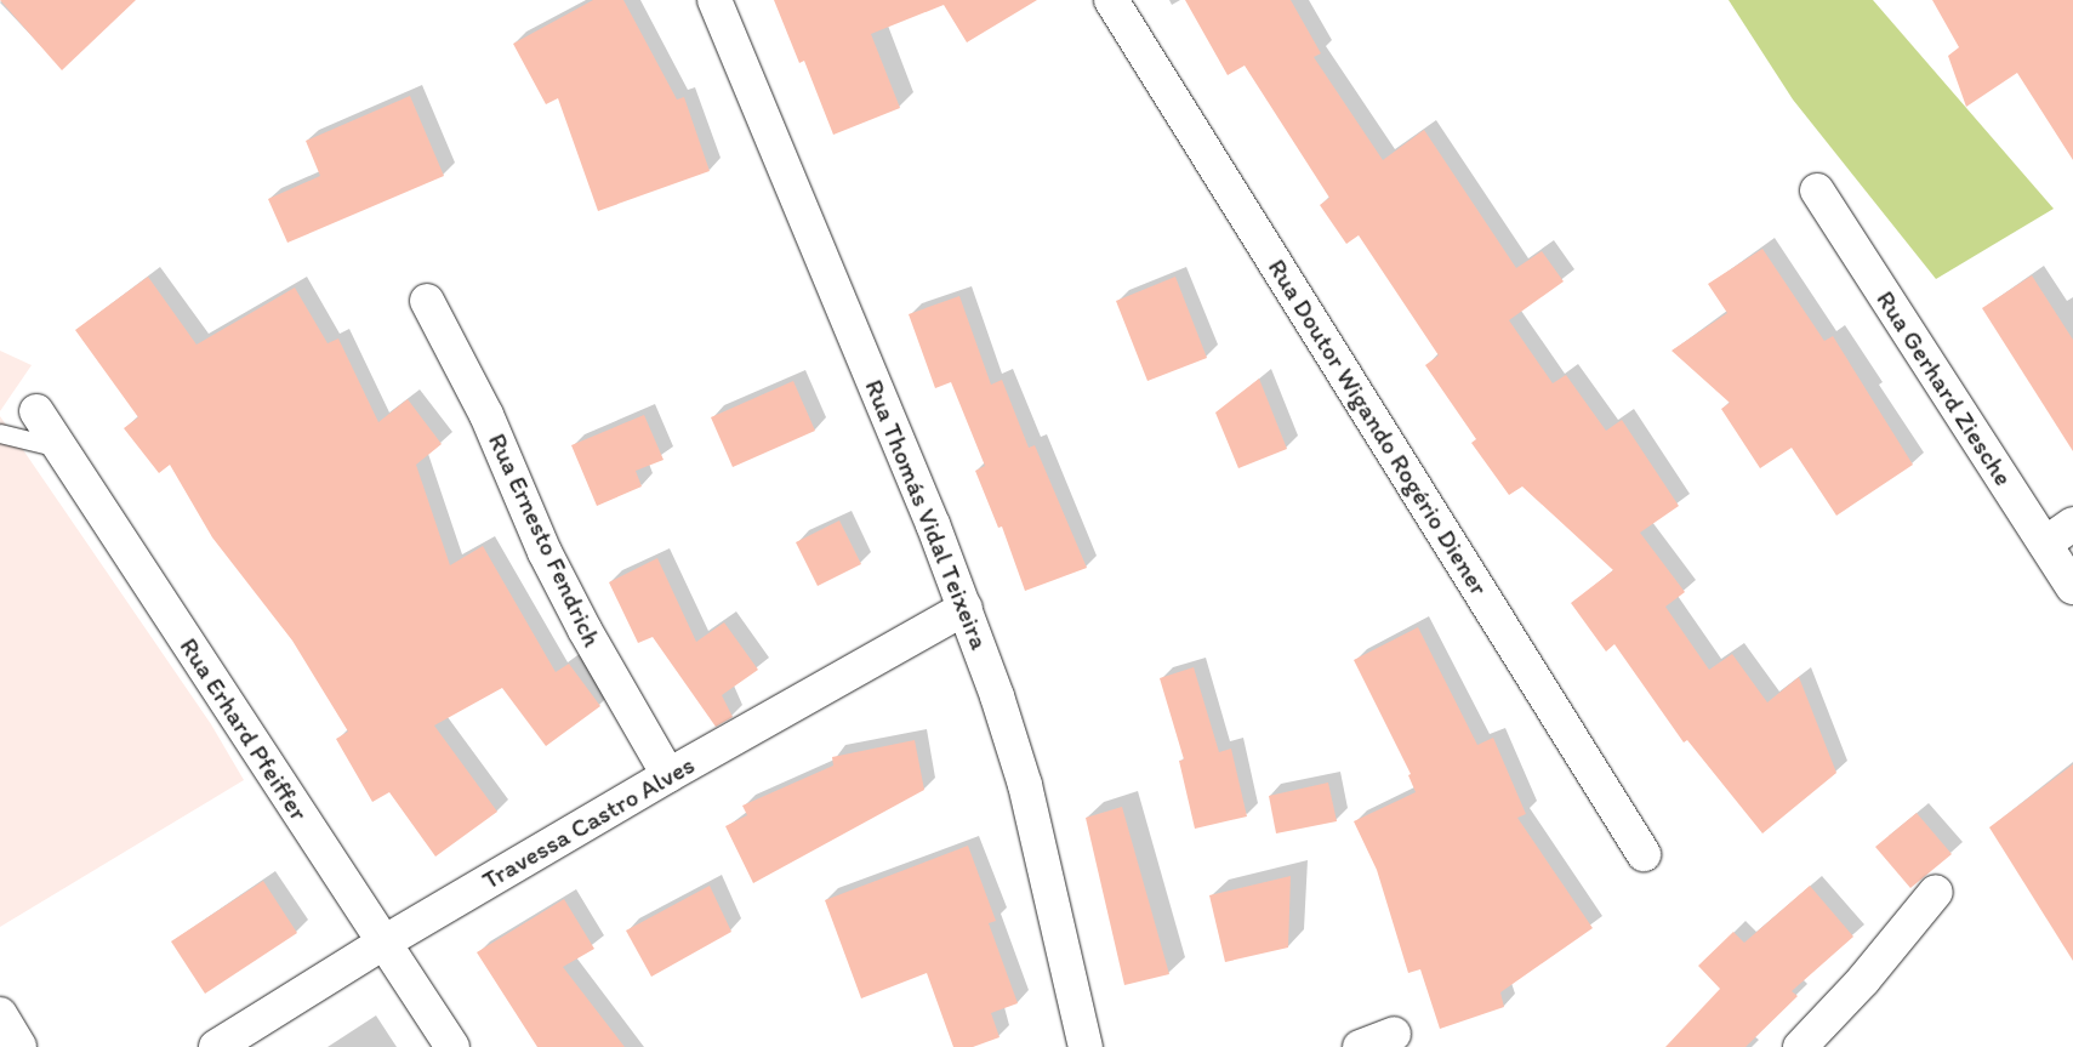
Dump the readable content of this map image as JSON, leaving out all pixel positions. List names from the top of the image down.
{
  "streets": {
    "street": [
      "Rua Gerhard Ziesche",
      "Rua Doutor Wigando Rogério Diener",
      "Rua Thomás Vidal Teixeira",
      "Rua Ernesto Fendrich",
      "Rua Erhard Pfeiffer",
      "Travessa Castro Alves"
    ]
  },
  "crossings": [
    ["Rua Thomás Vidal Teixeira", "Travessa Castro Alves"],
    ["Rua Ernesto Fendrich", "Travessa Castro Alves"],
    ["Rua Erhard Pfeiffer", "Travessa Castro Alves"]
  ]
}
